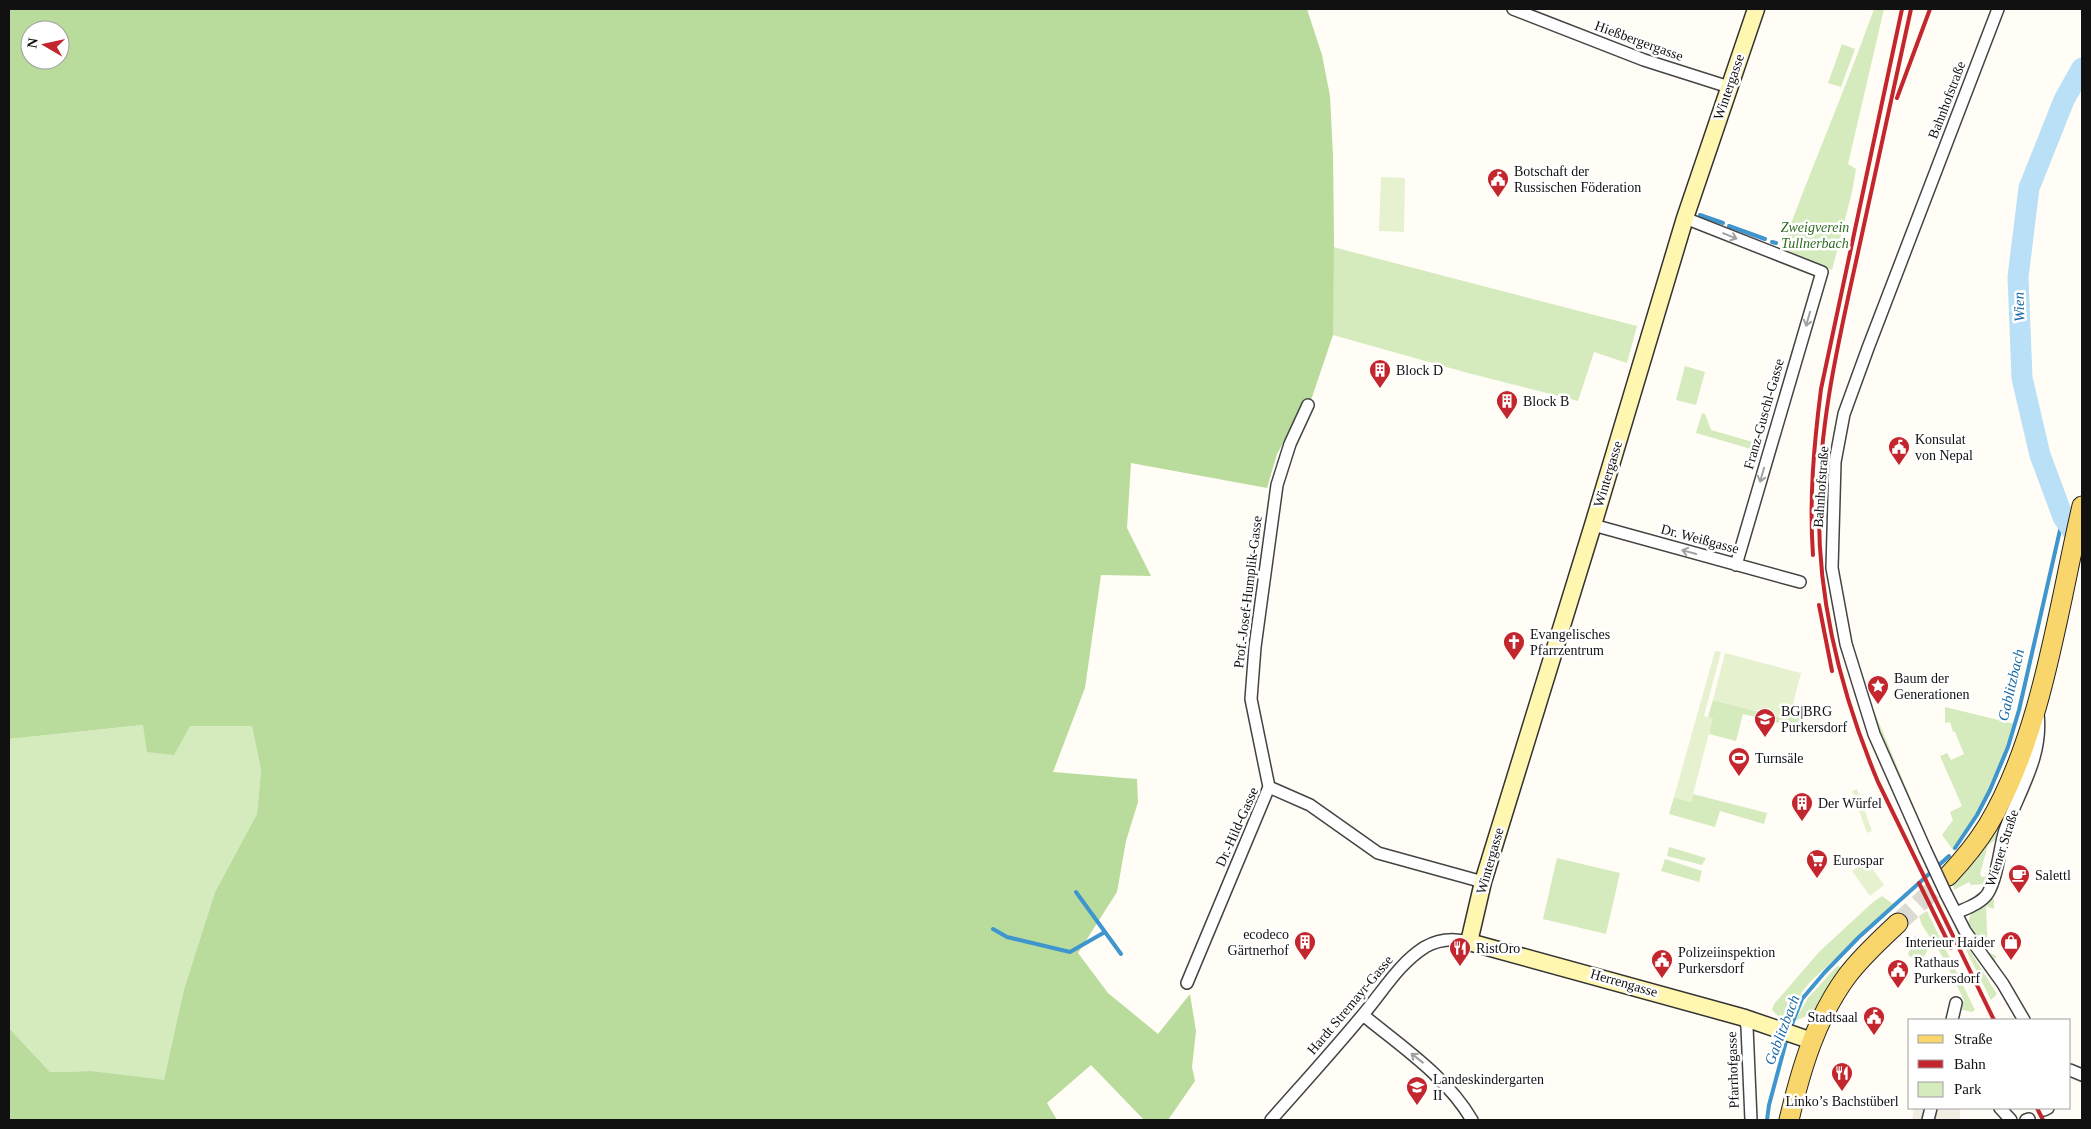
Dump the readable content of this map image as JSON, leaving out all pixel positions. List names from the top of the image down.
{
  "streets": {
    "main road": ["Wiener Straße"],
    "street": [
      "Hießbergergasse",
      "Wintergasse",
      "Bahnhofstraße",
      "Franz-Guschl-Gasse",
      "Dr. Weißgasse",
      "Prof.-Josef-Humplik-Gasse",
      "Dr.-Hild-Gasse",
      "Herrengasse",
      "Hardt Stremayr-Gasse",
      "Pfarrhofgasse"
    ]
  },
  "crossings": [
    ["Hießbergergasse", "Wintergasse"],
    ["Wintergasse", "Franz-Guschl-Gasse"],
    ["Wintergasse", "Dr. Weißgasse"],
    ["Wintergasse", "Dr.-Hild-Gasse"],
    ["Wintergasse", "Herrengasse"],
    ["Wintergasse", "Hardt Stremayr-Gasse"],
    ["Bahnhofstraße", "Wiener Straße"],
    ["Franz-Guschl-Gasse", "Dr. Weißgasse"],
    ["Prof.-Josef-Humplik-Gasse", "Dr.-Hild-Gasse"],
    ["Herrengasse", "Hardt Stremayr-Gasse"],
    ["Herrengasse", "Pfarrhofgasse"]
  ],
  "one_way": ["Dr. Weißgasse"],
  "water": ["Wien", "Gablitzbach"],
  "parks": ["Zweigverein Tullnerbach"],
  "places": {
    "public building": [
      "Botschaft der Russischen Föderation",
      "Konsulat von Nepal",
      "Polizeiinspektion Purkersdorf",
      "Rathaus Purkersdorf",
      "Stadtsaal"
    ],
    "building": [
      "Block D",
      "Block B",
      "Der Würfel",
      "ecodeco Gärtnerhof"
    ],
    "church": ["Evangelisches Pfarrzentrum"],
    "place": ["Baum der Generationen"],
    "school or university": ["BG|BRG Purkersdorf", "Landeskindergarten II"],
    "sports": ["Turnsäle"],
    "supermarket": ["Eurospar"],
    "cafe": ["Salettl"],
    "shop": ["Interieur Haider"],
    "restaurant": ["RistOro", "Linko’s Bachstüberl"]
  },
  "legend": ["Straße", "Bahn", "Park"],
  "north": "left"
}
